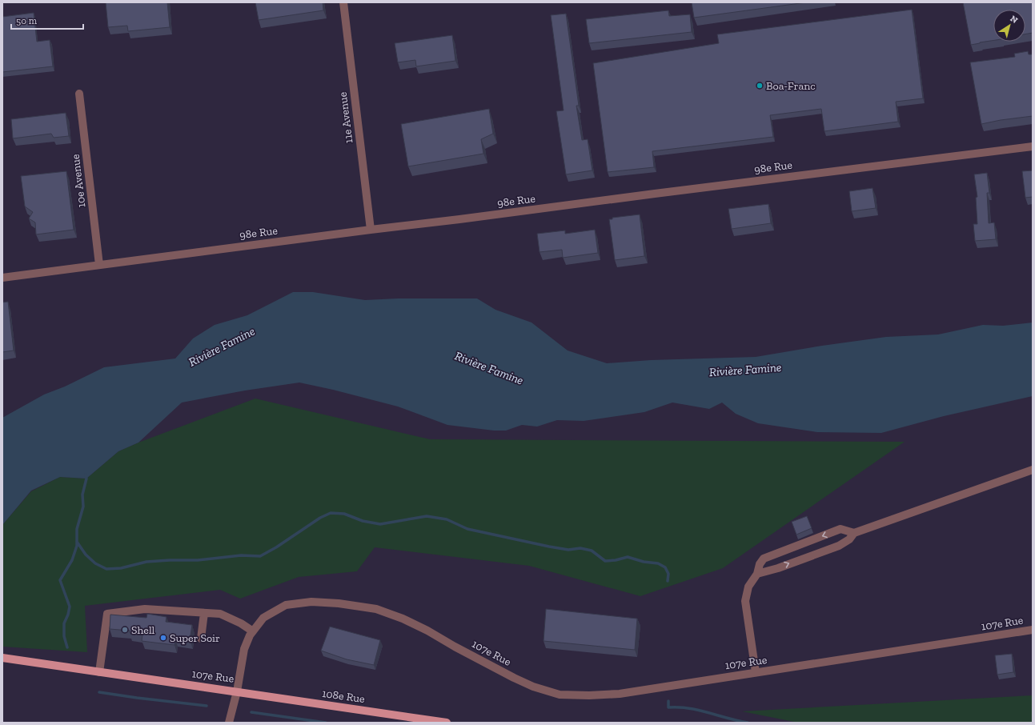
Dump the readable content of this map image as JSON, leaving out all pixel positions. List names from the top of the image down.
{
  "streets": {
    "main road": ["107e Rue", "108e Rue"],
    "street": ["11e Avenue", "98e Rue", "10e Avenue"]
  },
  "crossings": [
    ["11e Avenue", "98e Rue"],
    ["98e Rue", "10e Avenue"],
    ["107e Rue", "108e Rue"]
  ],
  "water": ["Rivière Famine"],
  "places": ["Boa-Franc", "Shell", "Super Soir"],
  "scale_bar": "50 m",
  "north": "top right"
}
